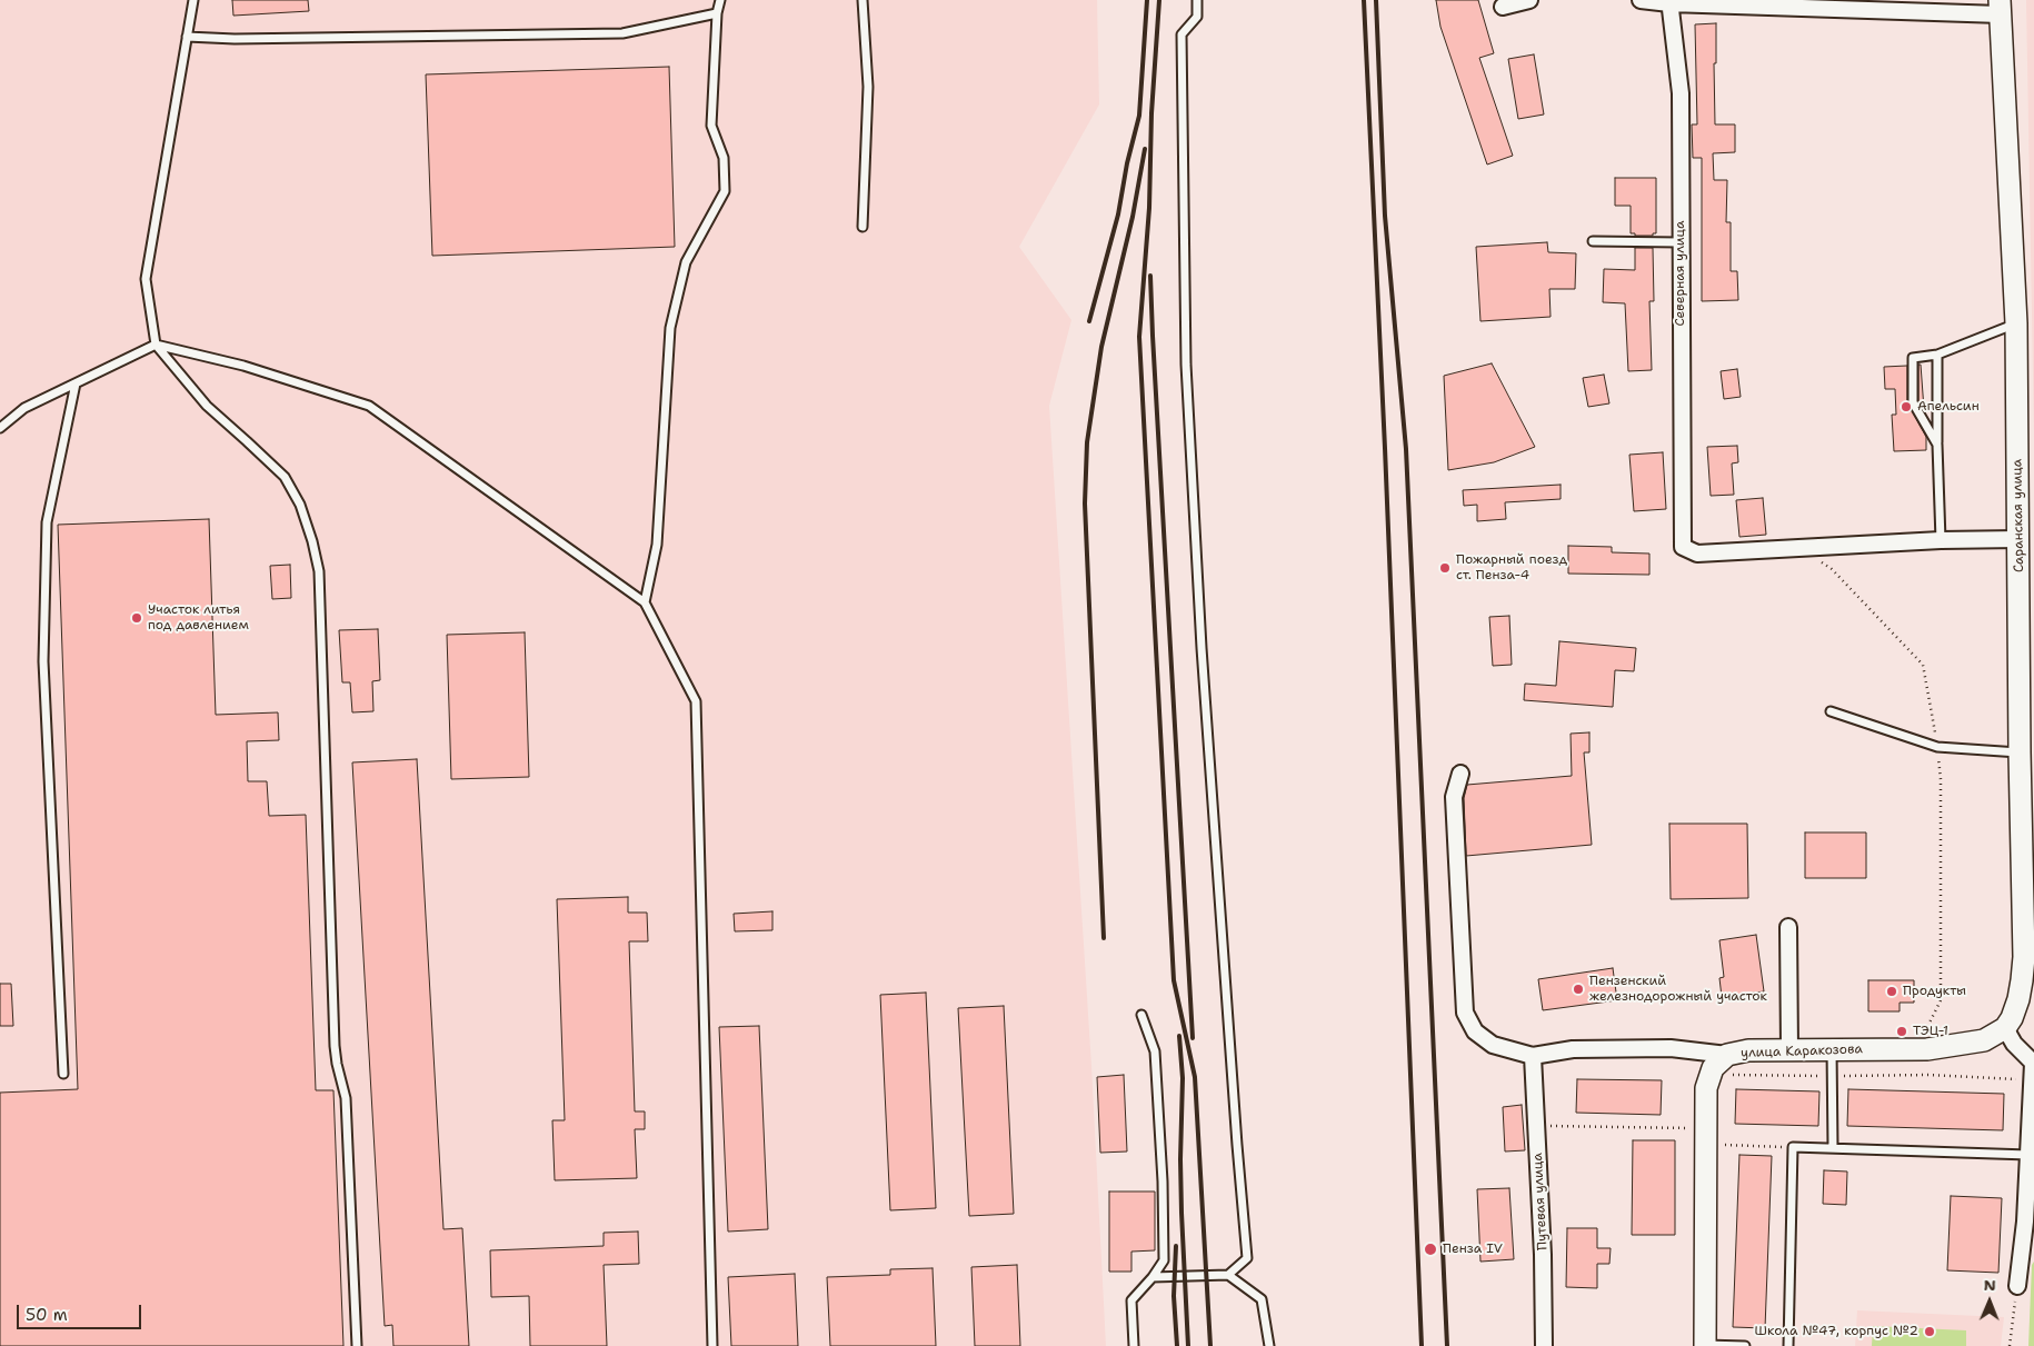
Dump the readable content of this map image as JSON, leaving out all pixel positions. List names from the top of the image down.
{
  "streets": {
    "main road": ["Саранская улица", "улица Каракозова"],
    "street": ["Северная улица", "Путевая улица"]
  },
  "crossings": [
    ["Саранская улица", "улица Каракозова"]
  ],
  "places": [
    "Апельсин",
    "Пожарный поезд ст. Пенза-4",
    "Участок литья под давлением",
    "Пензенский железнодорожный участок",
    "Продукты",
    "ТЭЦ-1",
    "Пенза IV",
    "Школа №47, корпус №2"
  ],
  "scale_bar": "50 m",
  "north": "top"
}
